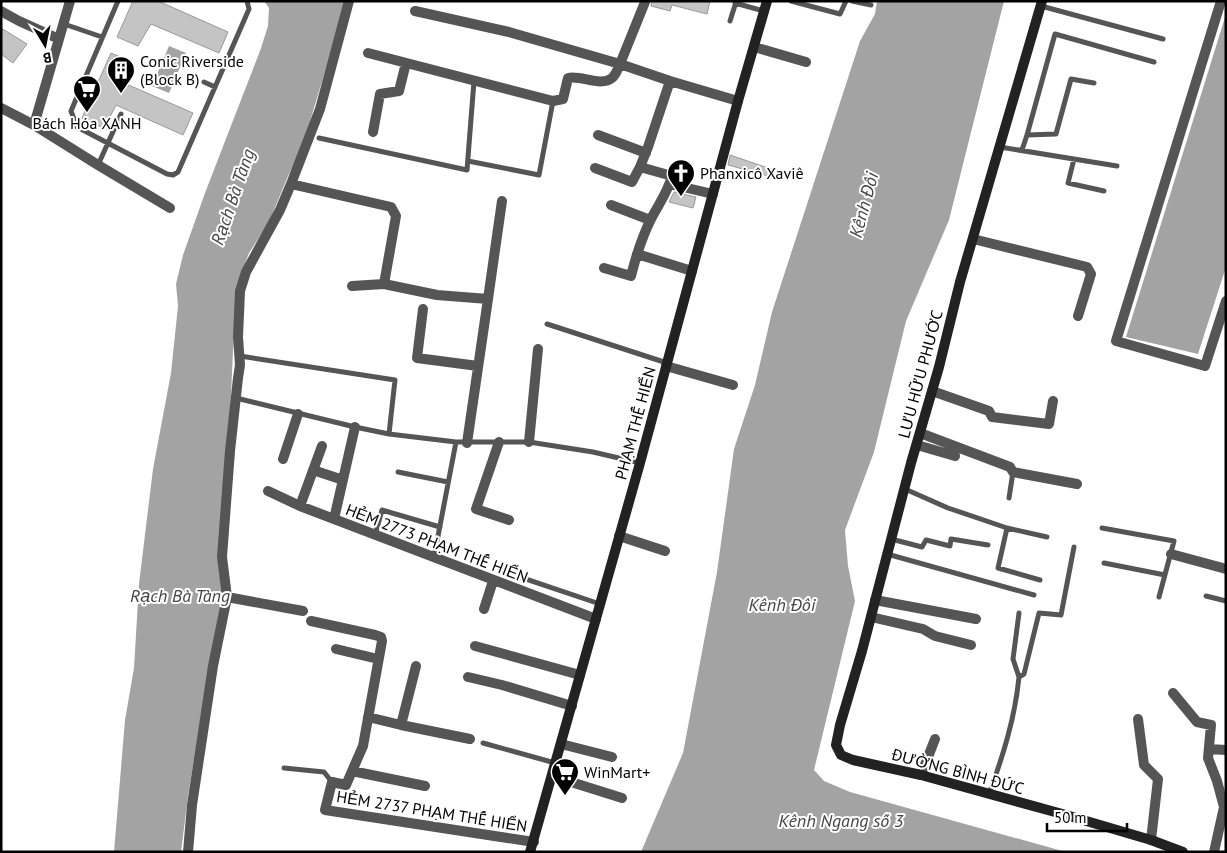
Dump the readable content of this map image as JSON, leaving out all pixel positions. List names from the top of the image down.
{
  "streets": {
    "street": [
      "LƯU HỮU PHƯỚC",
      "PHẠM THẾ HIỂN",
      "HẺM 2773 PHẠM THẾ HIỂN",
      "ĐƯỜNG BÌNH ĐỨC",
      "HẺM 2737 PHẠM THẾ HIỂN"
    ]
  },
  "crossings": [
    ["LƯU HỮU PHƯỚC", "ĐƯỜNG BÌNH ĐỨC"],
    ["PHẠM THẾ HIỂN", "HẺM 2773 PHẠM THẾ HIỂN"],
    ["PHẠM THẾ HIỂN", "HẺM 2737 PHẠM THẾ HIỂN"]
  ],
  "water": ["Rạch Bà Tàng", "Kênh Đôi", "Kênh Ngang số 3"],
  "places": {
    "building": ["Conic Riverside (Block B)"],
    "supermarket": ["Bách Hóa XANH", "WinMart+"],
    "church": ["Phanxicô Xaviê"]
  },
  "scale_bar": "50 m",
  "north": "bottom"
}
